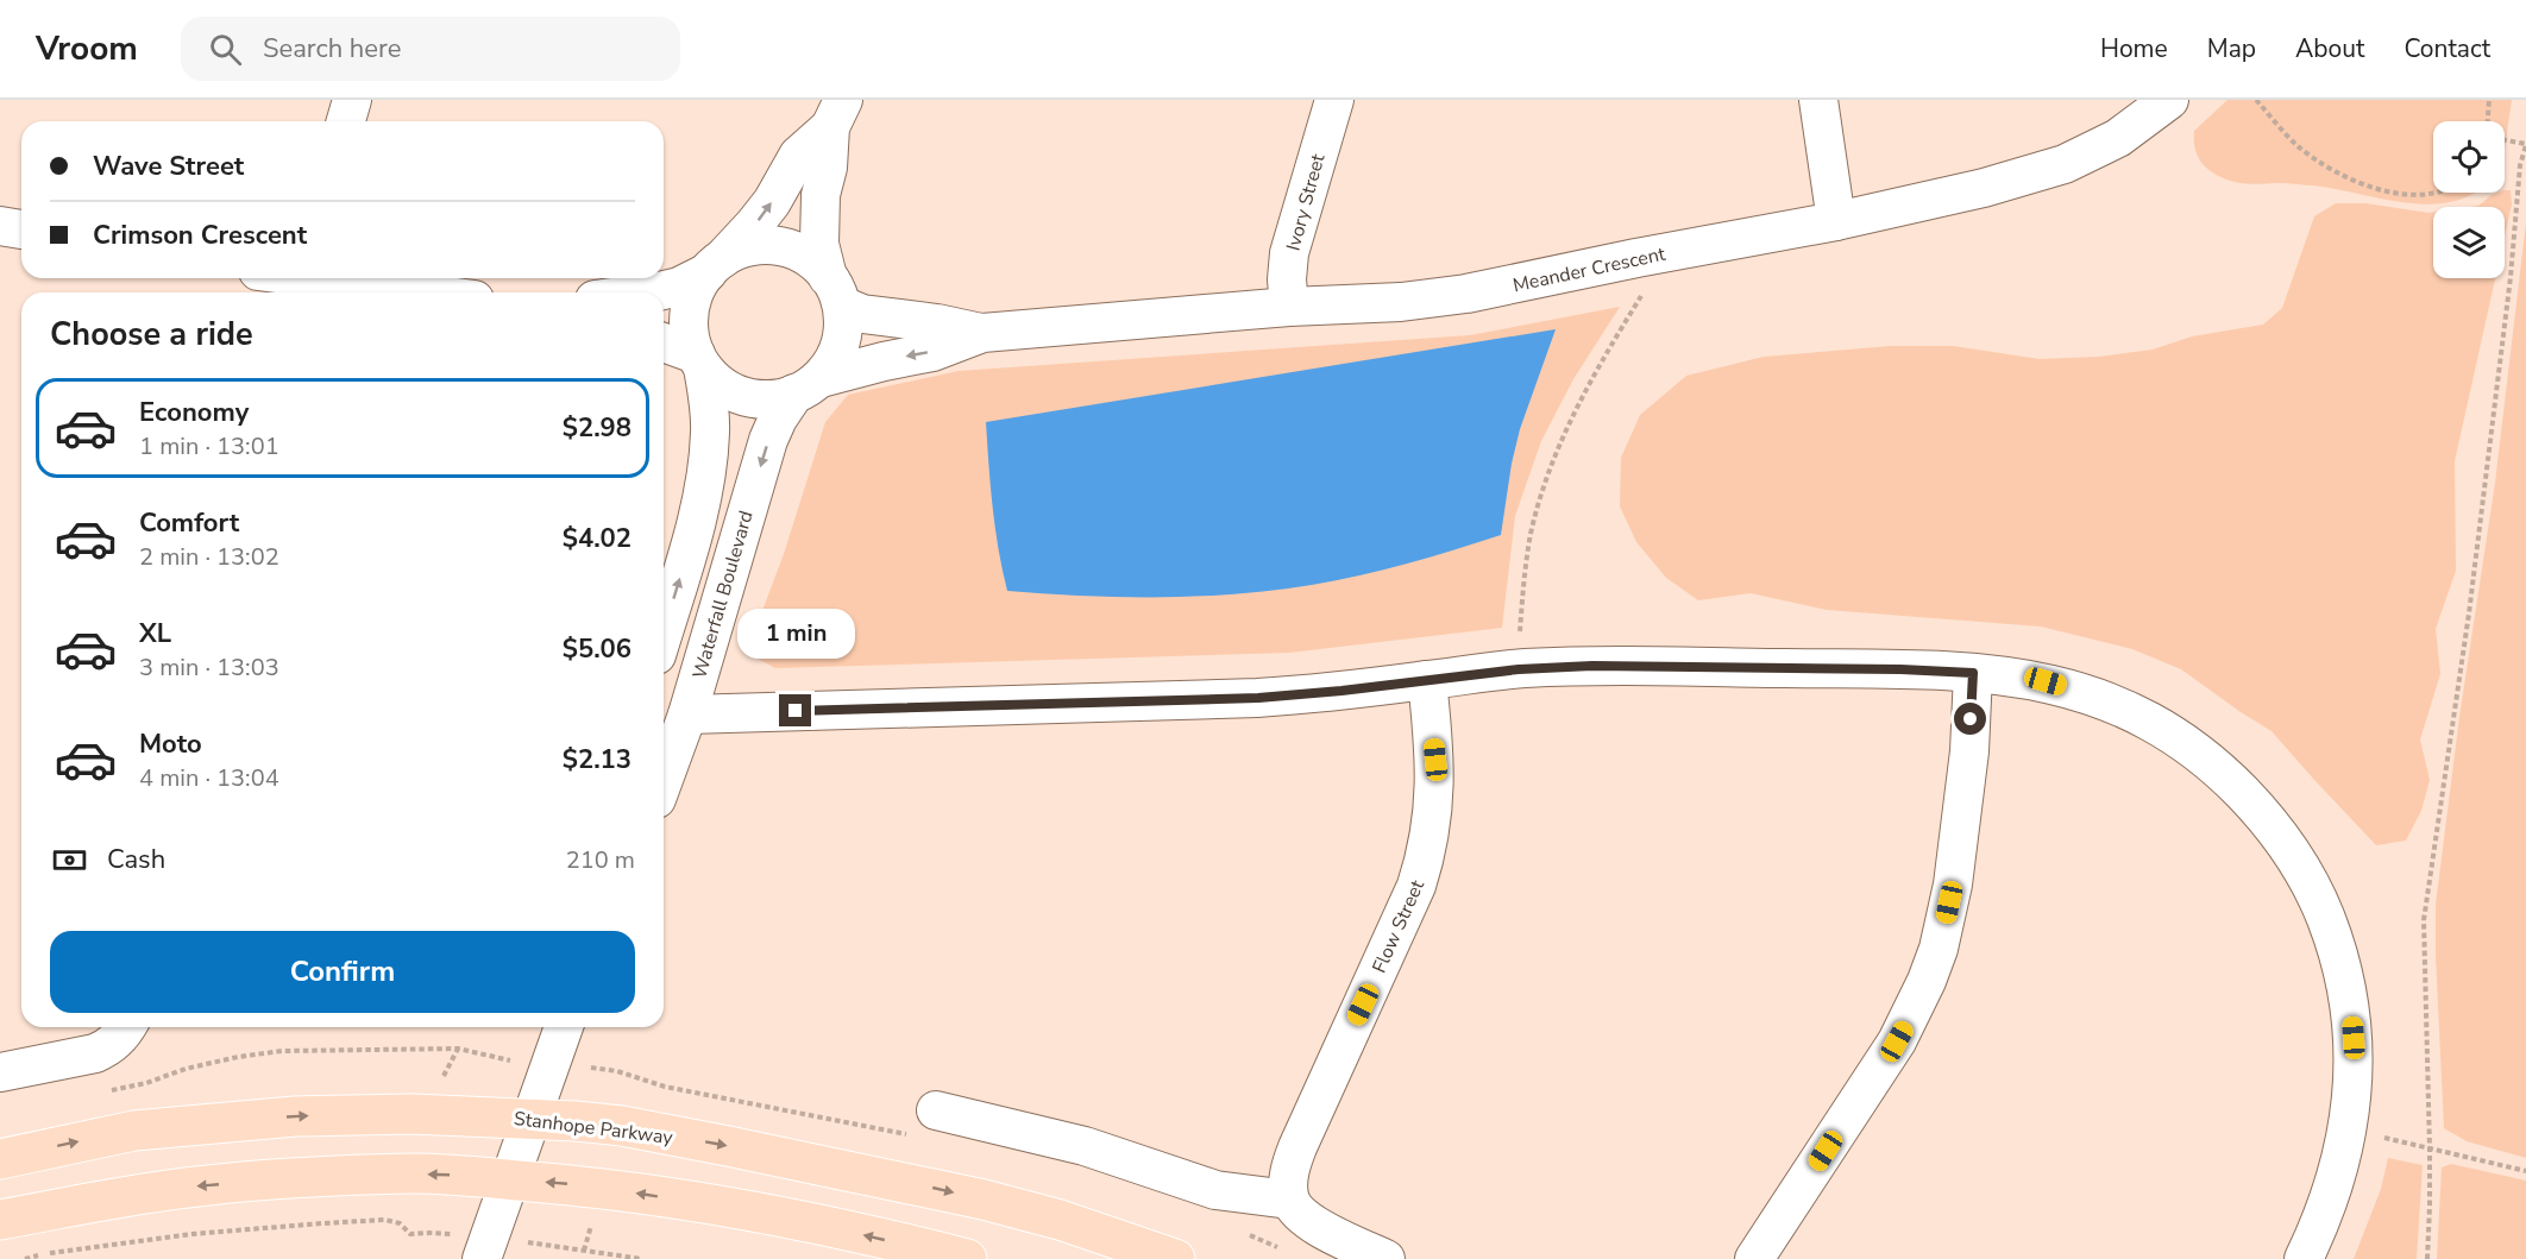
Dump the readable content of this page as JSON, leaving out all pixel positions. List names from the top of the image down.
{
  "streets": {
    "main road": ["Stanhope Parkway"],
    "street": [
      "Ivory Street",
      "Meander Crescent",
      "Waterfall Boulevard",
      "Flow Street"
    ]
  },
  "crossings": [
    ["Ivory Street", "Meander Crescent"],
    ["Meander Crescent", "Waterfall Boulevard"]
  ],
  "page": {
    "header": "Vroom",
    "search": "Search here",
    "nav": [
      "Home",
      "Map",
      "About",
      "Contact"
    ],
    "banner": ["Wave Street", "Crimson Crescent"],
    "heading": "Choose a ride",
    "list": [
      {
        "name": "Economy",
        "note": "1 min · 13:01",
        "value": "$2.98"
      },
      {
        "name": "Comfort",
        "note": "2 min · 13:02",
        "value": "$4.02"
      },
      {
        "name": "XL",
        "note": "3 min · 13:03",
        "value": "$5.06"
      },
      {
        "name": "Moto",
        "note": "4 min · 13:04",
        "value": "$2.13"
      }
    ],
    "bubble": "1 min",
    "pay": ["Cash", "210 m"],
    "buttons": "Confirm"
  }
}
